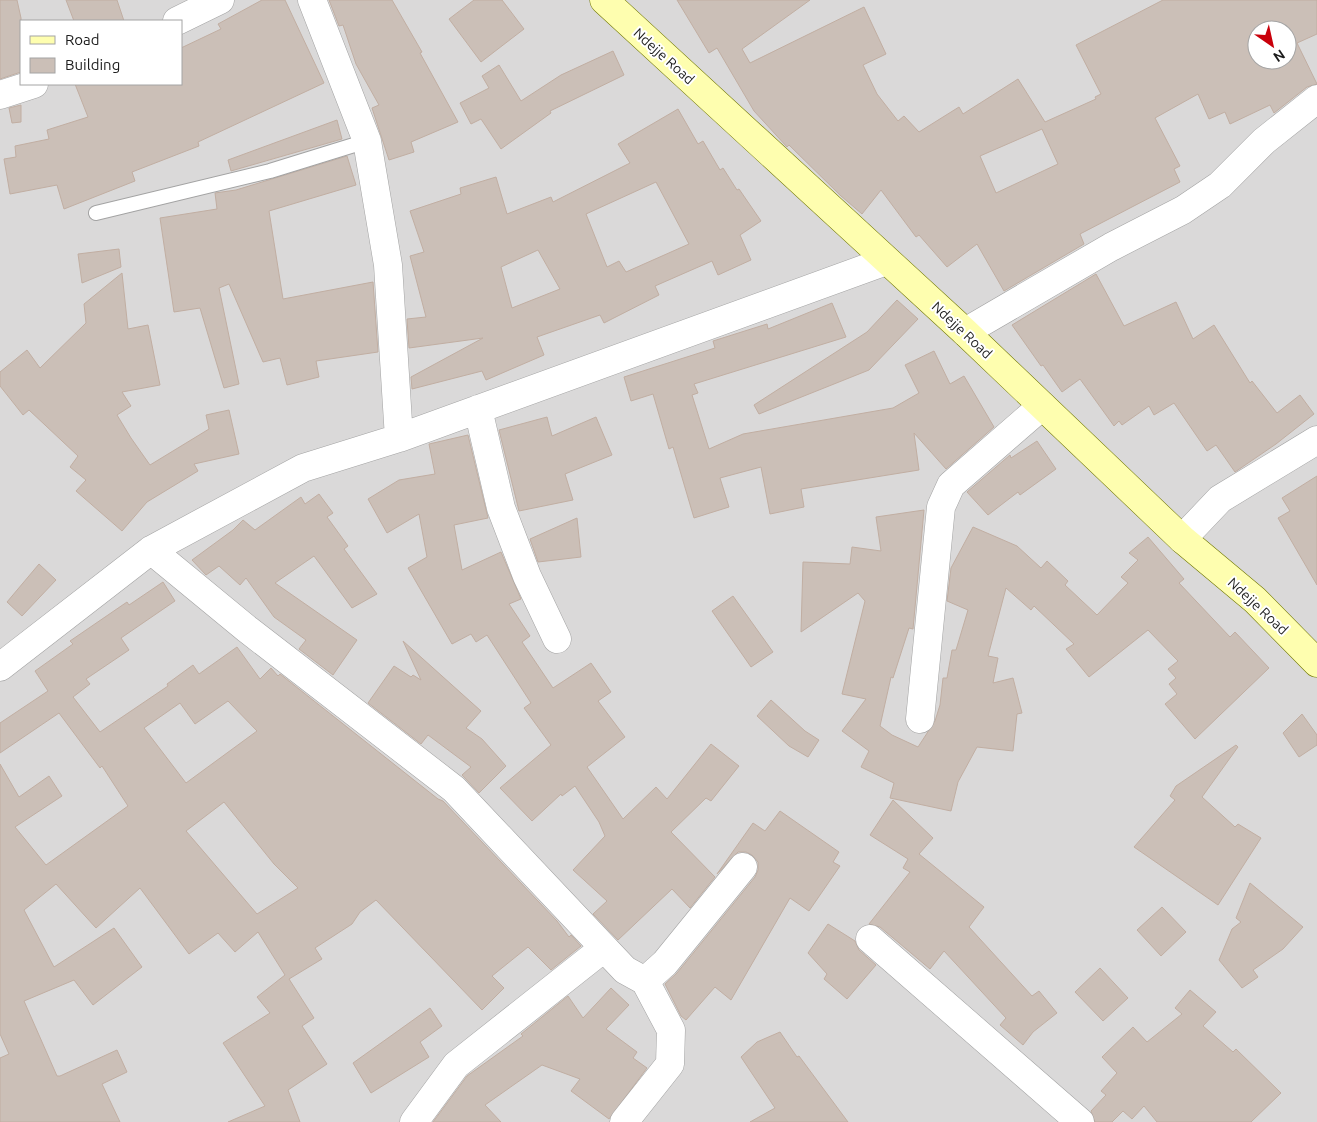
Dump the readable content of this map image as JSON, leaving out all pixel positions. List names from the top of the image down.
{
  "streets": {
    "street": ["Ndejje Road"]
  },
  "legend": ["Road", "Building"],
  "north": "bottom right"
}
